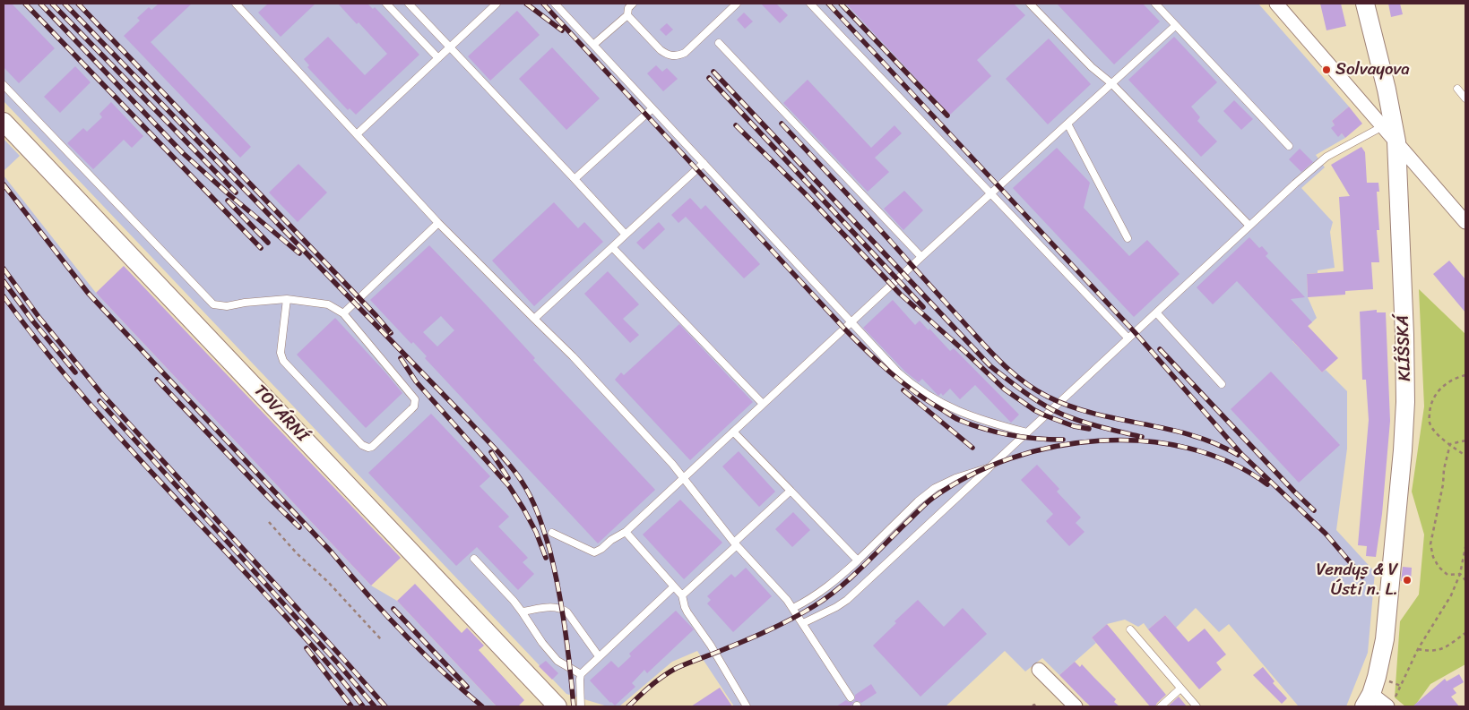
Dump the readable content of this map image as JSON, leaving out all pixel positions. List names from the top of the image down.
{
  "streets": {
    "street": ["KLÍŠSKÁ", "TOVÁRNÍ"]
  },
  "places": ["Solvayova", "Vendys & V Ústí n. L."]
}
